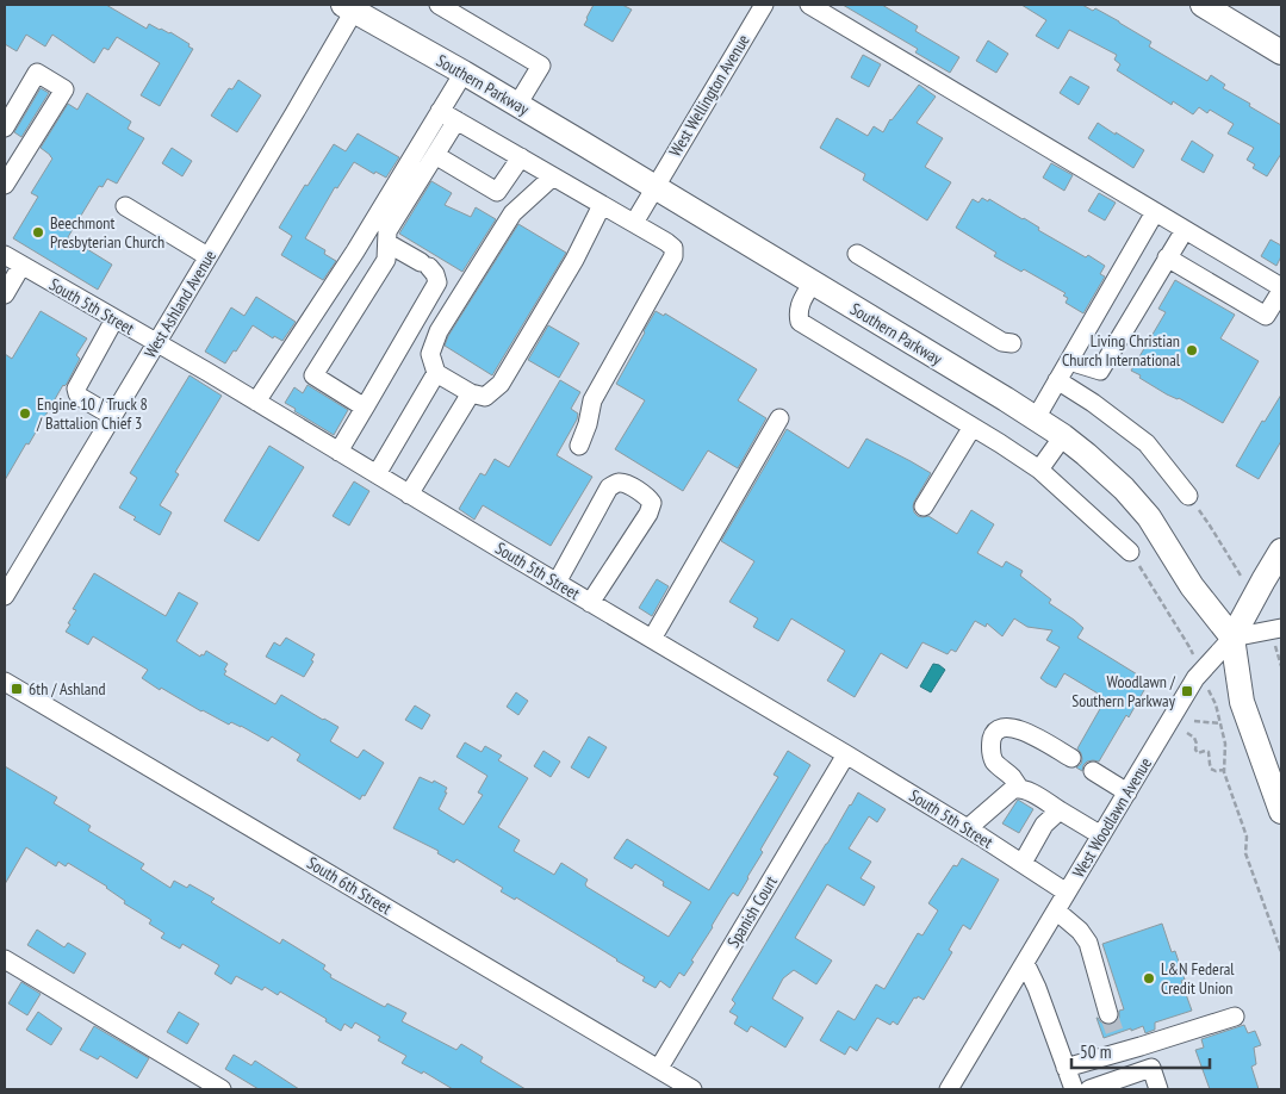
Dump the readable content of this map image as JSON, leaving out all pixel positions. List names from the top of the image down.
{
  "streets": {
    "main road": ["Southern Parkway", "West Woodlawn Avenue"],
    "street": [
      "West Wellington Avenue",
      "West Ashland Avenue",
      "South 5th Street",
      "South 6th Street",
      "Spanish Court"
    ]
  },
  "crossings": [
    ["Southern Parkway", "West Wellington Avenue"],
    ["Southern Parkway", "West Ashland Avenue"],
    ["Southern Parkway", "West Woodlawn Avenue"],
    ["West Ashland Avenue", "South 5th Street"],
    ["South 5th Street", "West Woodlawn Avenue"],
    ["South 5th Street", "Spanish Court"],
    ["South 6th Street", "Spanish Court"]
  ],
  "places": {
    "other": [
      "Beechmont Presbyterian Church",
      "Living Christian Church International",
      "Engine 10 / Truck 8 / Battalion Chief 3",
      "L&N Federal Credit Union"
    ],
    "transit": ["6th / Ashland", "Woodlawn / Southern Parkway"]
  },
  "scale_bar": "50 m"
}
